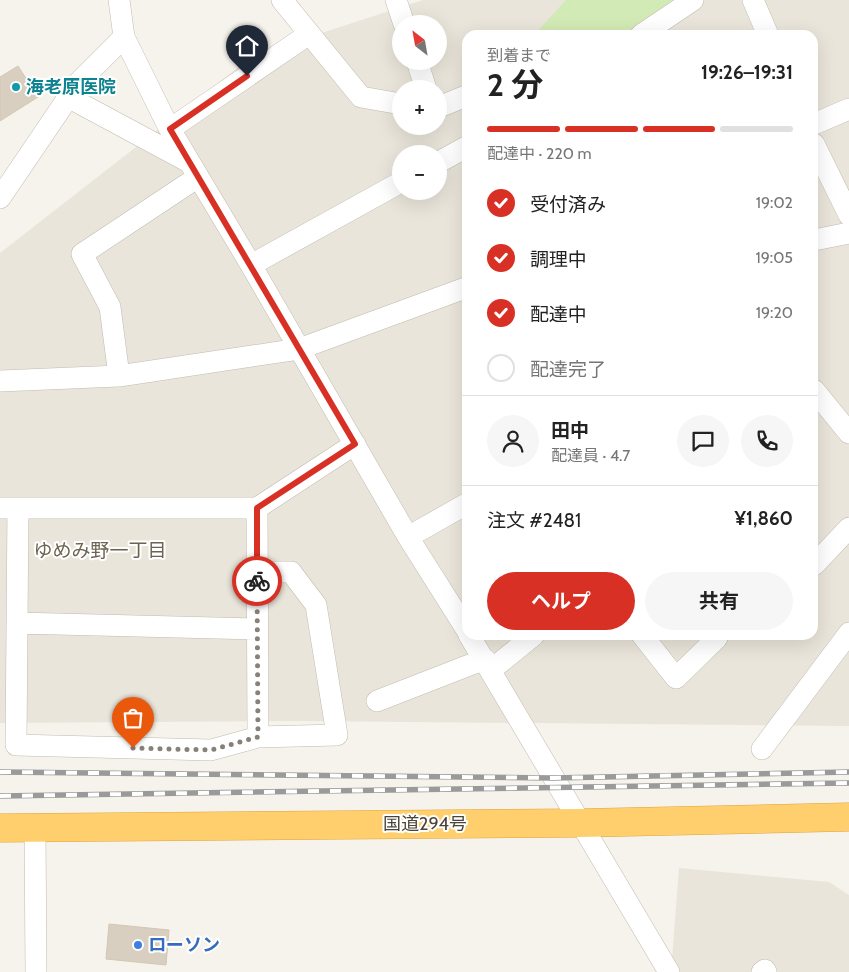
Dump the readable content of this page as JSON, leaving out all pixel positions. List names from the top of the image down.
{
  "streets": {
    "highway": ["国道294号"]
  },
  "districts": ["ゆめみ野一丁目"],
  "places": ["海老原医院", "ローソン"],
  "north": "top left",
  "page": {
    "map_buttons": ["+", "−"],
    "heading": ["2 分", "到着まで", "19:26–19:31"],
    "panel": [
      "田中",
      "配達員 · 4.7",
      "注文 #2481",
      "¥1,860"
    ],
    "bar": "配達中 · 220 m",
    "list": [
      ["受付済み", "19:02"],
      ["調理中", "19:05"],
      ["配達中", "19:20"],
      "配達完了"
    ],
    "buttons": ["ヘルプ", "共有"]
  }
}
